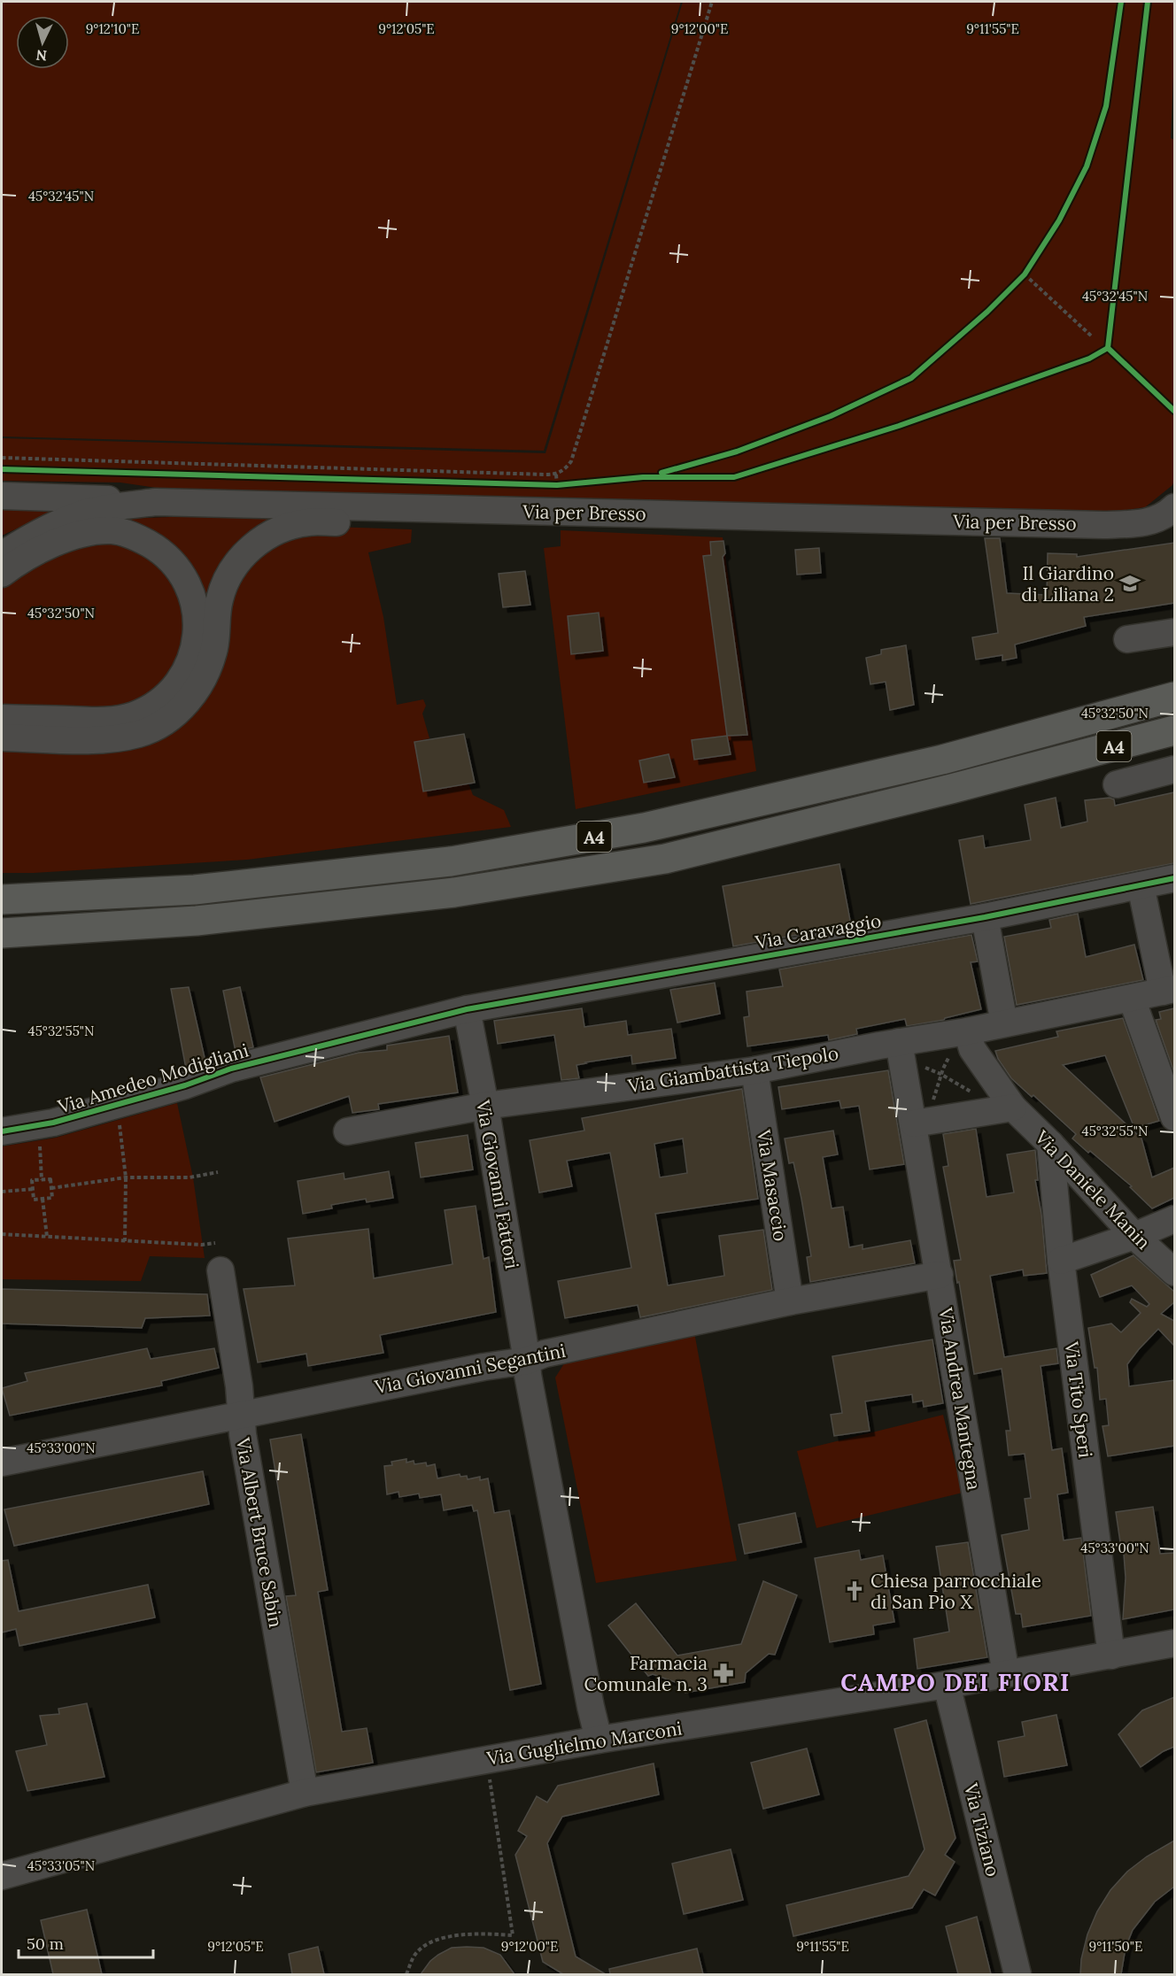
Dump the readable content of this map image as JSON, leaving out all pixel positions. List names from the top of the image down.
{
  "streets": {
    "highway": ["A4"],
    "street": [
      "Via per Bresso",
      "Via Caravaggio",
      "Via Giambattista Tiepolo",
      "Via Amedeo Modigliani",
      "Via Giovanni Fattori",
      "Via Masaccio",
      "Via Daniele Manin",
      "Via Giovanni Segantini",
      "Via Andrea Mantegna",
      "Via Tito Speri",
      "Via Albert Bruce Sabin",
      "Via Guglielmo Marconi",
      "Via Tiziano"
    ]
  },
  "crossings": [
    ["Via Caravaggio", "Via Amedeo Modigliani"],
    ["Via Caravaggio", "Via Giovanni Fattori"],
    ["Via Giambattista Tiepolo", "Via Giovanni Fattori"],
    ["Via Giambattista Tiepolo", "Via Masaccio"],
    ["Via Giambattista Tiepolo", "Via Daniele Manin"],
    ["Via Giambattista Tiepolo", "Via Andrea Mantegna"],
    ["Via Amedeo Modigliani", "Via Giovanni Fattori"],
    ["Via Giovanni Fattori", "Via Giovanni Segantini"],
    ["Via Giovanni Fattori", "Via Guglielmo Marconi"],
    ["Via Masaccio", "Via Giovanni Segantini"],
    ["Via Daniele Manin", "Via Tito Speri"],
    ["Via Giovanni Segantini", "Via Andrea Mantegna"],
    ["Via Giovanni Segantini", "Via Albert Bruce Sabin"],
    ["Via Andrea Mantegna", "Via Guglielmo Marconi"],
    ["Via Tito Speri", "Via Guglielmo Marconi"],
    ["Via Albert Bruce Sabin", "Via Guglielmo Marconi"],
    ["Via Guglielmo Marconi", "Via Tiziano"]
  ],
  "districts": ["CAMPO DEI FIORI"],
  "places": {
    "school or university": ["Il Giardino di Liliana 2"],
    "church": ["Chiesa parrocchiale di San Pio X"],
    "pharmacy": ["Farmacia Comunale n. 3"]
  },
  "scale_bar": "50 m",
  "north": "bottom",
  "coordinates": [
    "9°12'10\"E",
    "9°12'05\"E",
    "9°12'00\"E",
    "9°11'55\"E",
    "45°32'45\"N",
    "45°32'50\"N",
    "45°32'55\"N",
    "45°33'00\"N",
    "45°33'05\"N",
    "9°11'50\"E"
  ]
}
